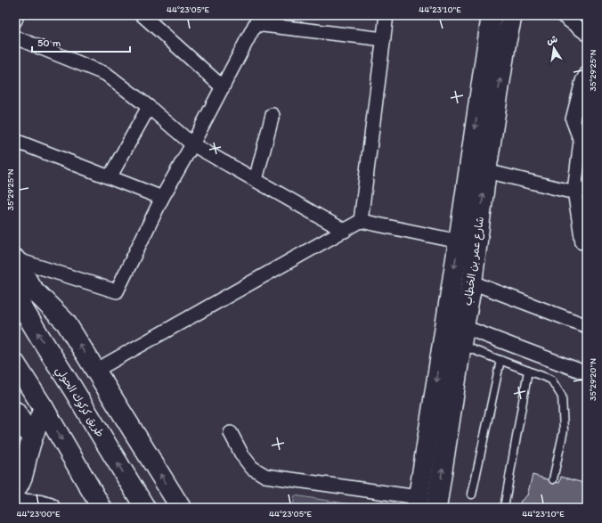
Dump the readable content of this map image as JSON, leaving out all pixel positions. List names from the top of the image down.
{
  "streets": {
    "main road": ["شارع عمر بن الخطاب", "طريق كركوك الحولي"]
  },
  "scale_bar": "50 m",
  "north": "top",
  "coordinates": [
    "44°23'05\"E",
    "44°23'10\"E",
    "35°29'25\"N",
    "35°29'20\"N",
    "44°23'00\"E"
  ]
}
